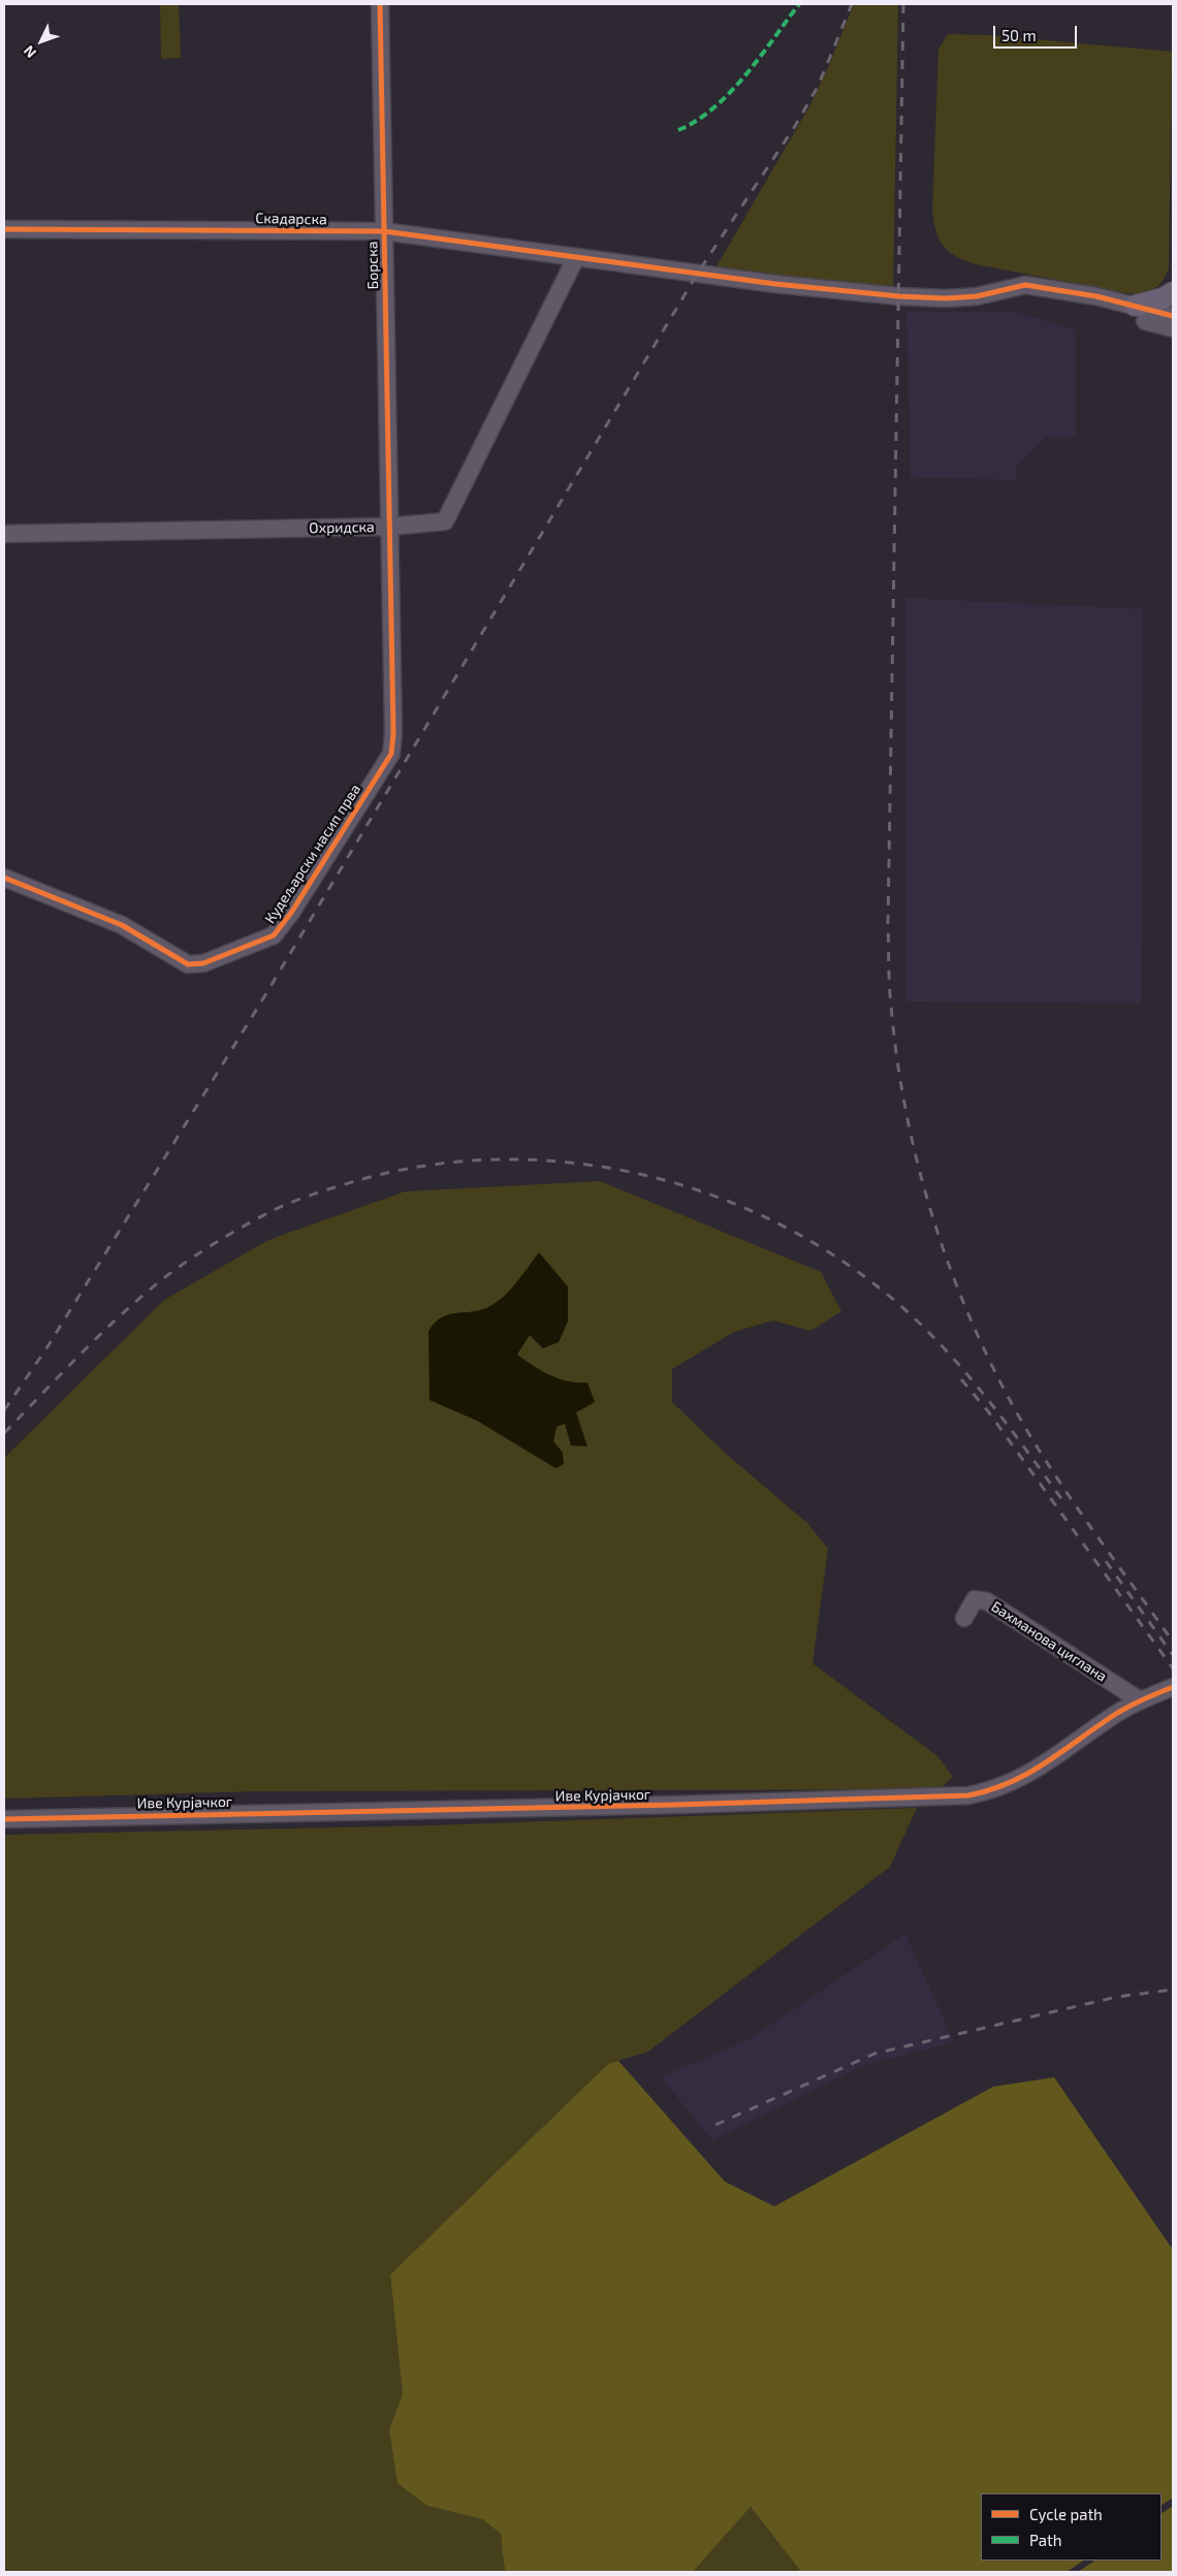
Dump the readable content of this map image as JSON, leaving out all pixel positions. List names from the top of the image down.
{
  "streets": {
    "street": [
      "Скадарска",
      "Борска",
      "Охридска",
      "Кудељарски насип прва",
      "Бахманова циглана",
      "Иве Курјачког"
    ]
  },
  "crossings": [
    ["Скадарска", "Борска"],
    ["Скадарска", "Охридска"],
    ["Борска", "Охридска"],
    ["Борска", "Кудељарски насип прва"],
    ["Охридска", "Кудељарски насип прва"],
    ["Бахманова циглана", "Иве Курјачког"]
  ],
  "legend": ["Cycle path", "Path"],
  "scale_bar": "50 m",
  "north": "bottom left"
}
